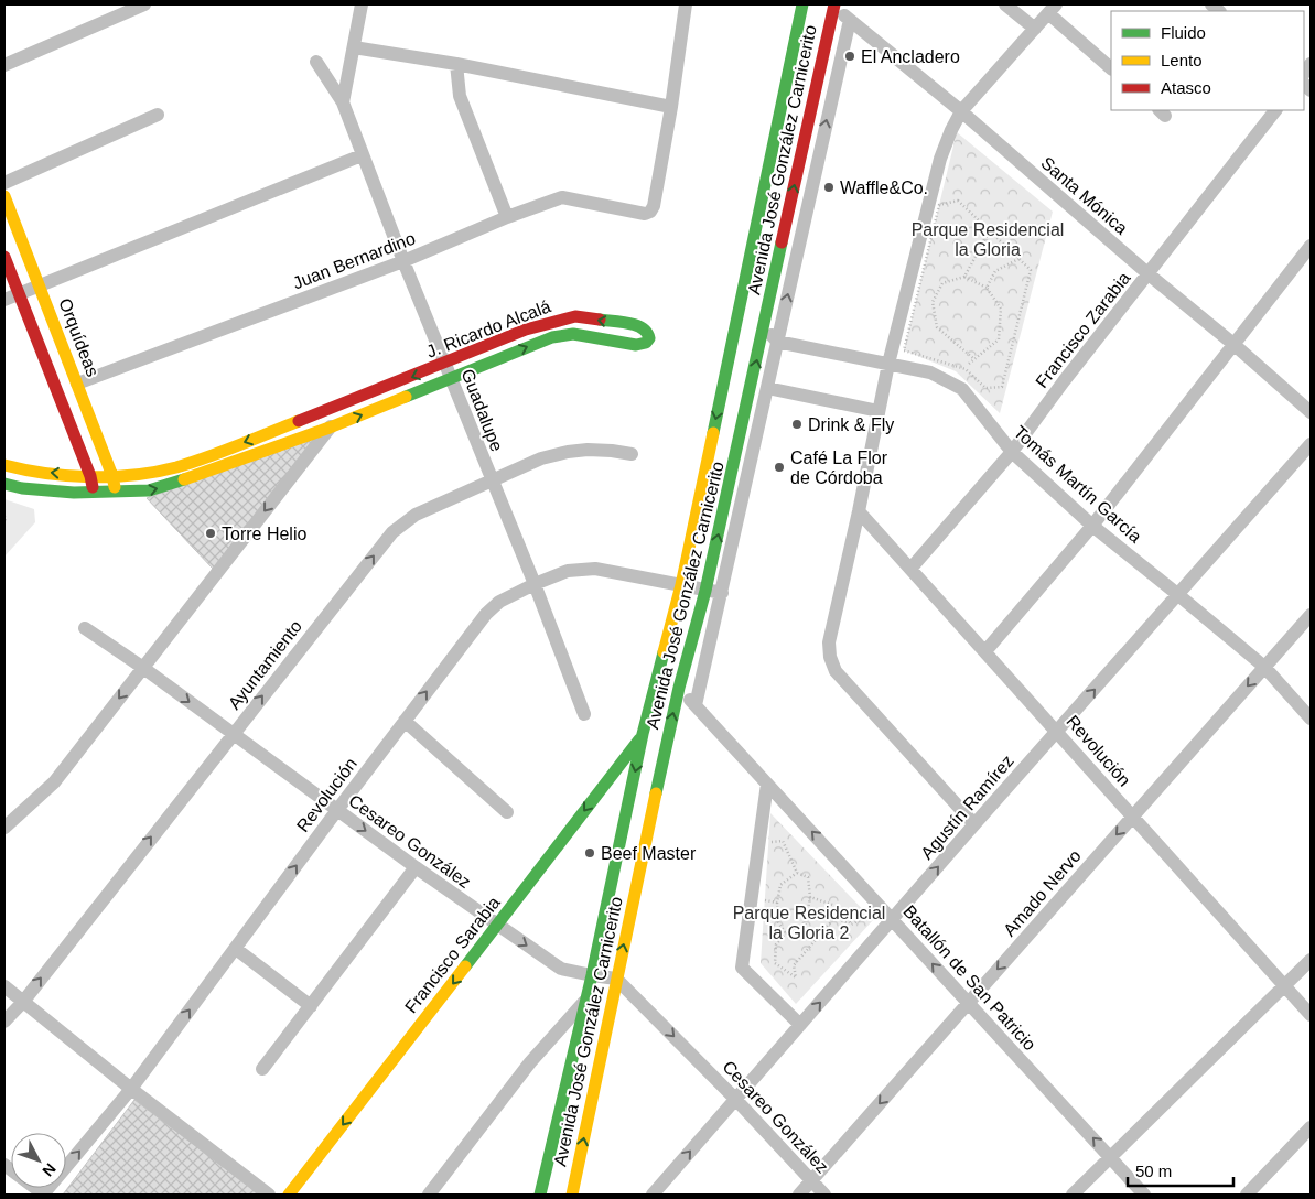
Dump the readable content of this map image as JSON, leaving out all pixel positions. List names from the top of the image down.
{
  "streets": {
    "street": [
      "Avenida José González Carnicerito",
      "Santa Mónica",
      "Juan Bernardino",
      "J. Ricardo Alcalá",
      "Francisco Zarabia",
      "Orquídeas",
      "Guadalupe",
      "Tomás Martín García",
      "Ayuntamiento",
      "Revolución",
      "Agustín Ramírez",
      "Cesareo González",
      "Amado Nervo",
      "Francisco Sarabia",
      "Batallón de San Patricio"
    ]
  },
  "crossings": [
    ["Avenida José González Carnicerito", "Santa Mónica"],
    ["Avenida José González Carnicerito", "Revolución"],
    ["Avenida José González Carnicerito", "Cesareo González"],
    ["Avenida José González Carnicerito", "Francisco Sarabia"],
    ["Avenida José González Carnicerito", "Batallón de San Patricio"],
    ["Santa Mónica", "Francisco Zarabia"],
    ["Juan Bernardino", "Orquídeas"],
    ["Juan Bernardino", "Guadalupe"],
    ["J. Ricardo Alcalá", "Orquídeas"],
    ["J. Ricardo Alcalá", "Guadalupe"],
    ["Francisco Zarabia", "Tomás Martín García"],
    ["Francisco Zarabia", "Revolución"],
    ["Guadalupe", "Ayuntamiento"],
    ["Guadalupe", "Revolución"],
    ["Tomás Martín García", "Agustín Ramírez"],
    ["Tomás Martín García", "Amado Nervo"],
    ["Ayuntamiento", "Cesareo González"],
    ["Revolución", "Agustín Ramírez"],
    ["Revolución", "Cesareo González"],
    ["Revolución", "Amado Nervo"],
    ["Agustín Ramírez", "Cesareo González"],
    ["Agustín Ramírez", "Batallón de San Patricio"],
    ["Cesareo González", "Amado Nervo"],
    ["Cesareo González", "Francisco Sarabia"],
    ["Amado Nervo", "Batallón de San Patricio"]
  ],
  "one_way": [
    "Agustín Ramírez",
    "Cesareo González",
    "Amado Nervo",
    "Batallón de San Patricio"
  ],
  "parks": ["Parque Residencial la Gloria", "Parque Residencial la Gloria 2"],
  "places": [
    "El Ancladero",
    "Waffle&Co.",
    "Drink & Fly",
    "Café La Flor de Córdoba",
    "Torre Helio",
    "Beef Master"
  ],
  "legend": ["Fluido", "Lento", "Atasco"],
  "scale_bar": "50 m",
  "north": "bottom right"
}
